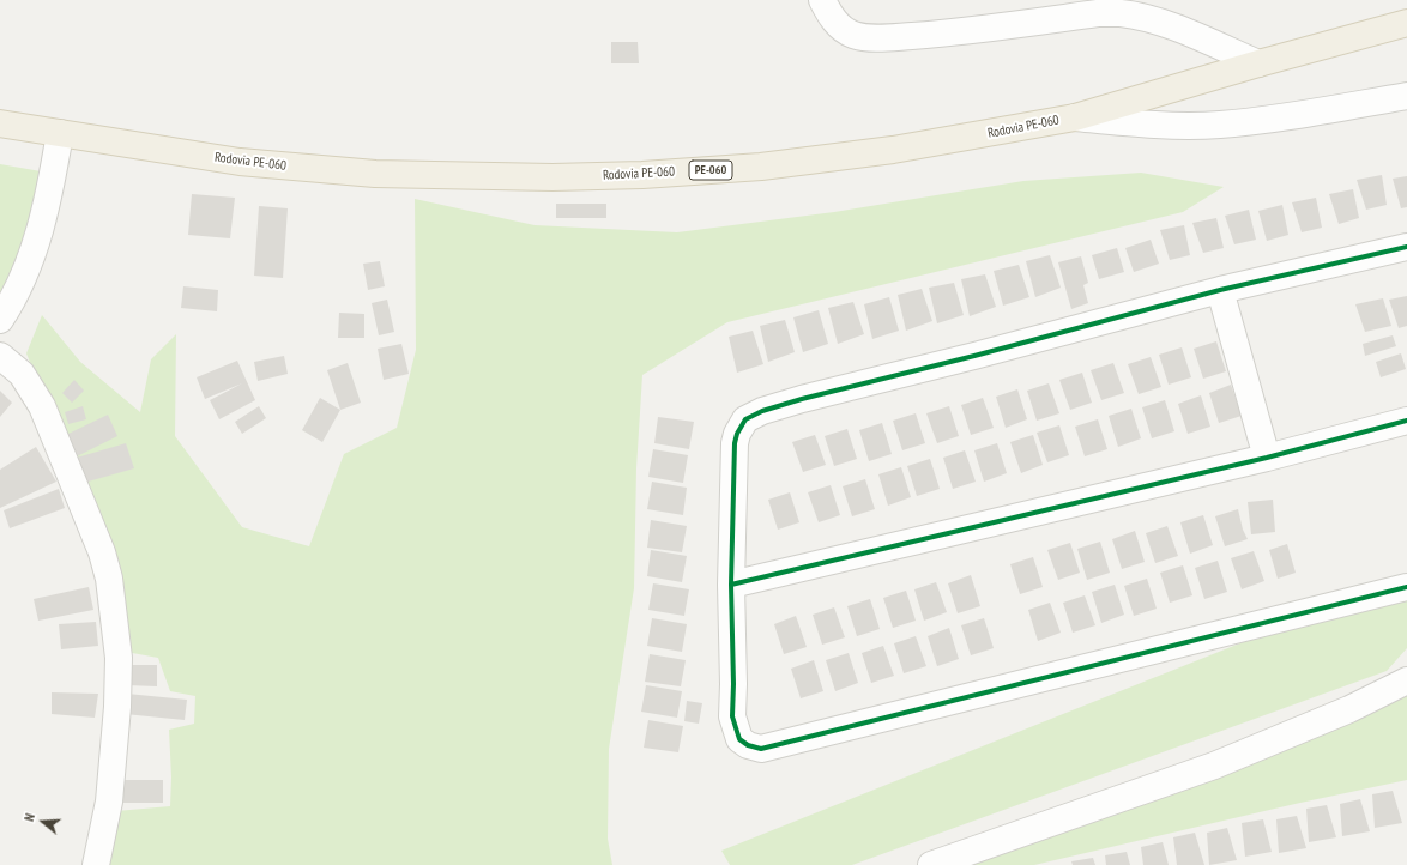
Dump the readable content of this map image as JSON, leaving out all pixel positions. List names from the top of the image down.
{
  "streets": {
    "main road": ["Rodovia PE-060", "PE-060"]
  },
  "north": "left"
}
